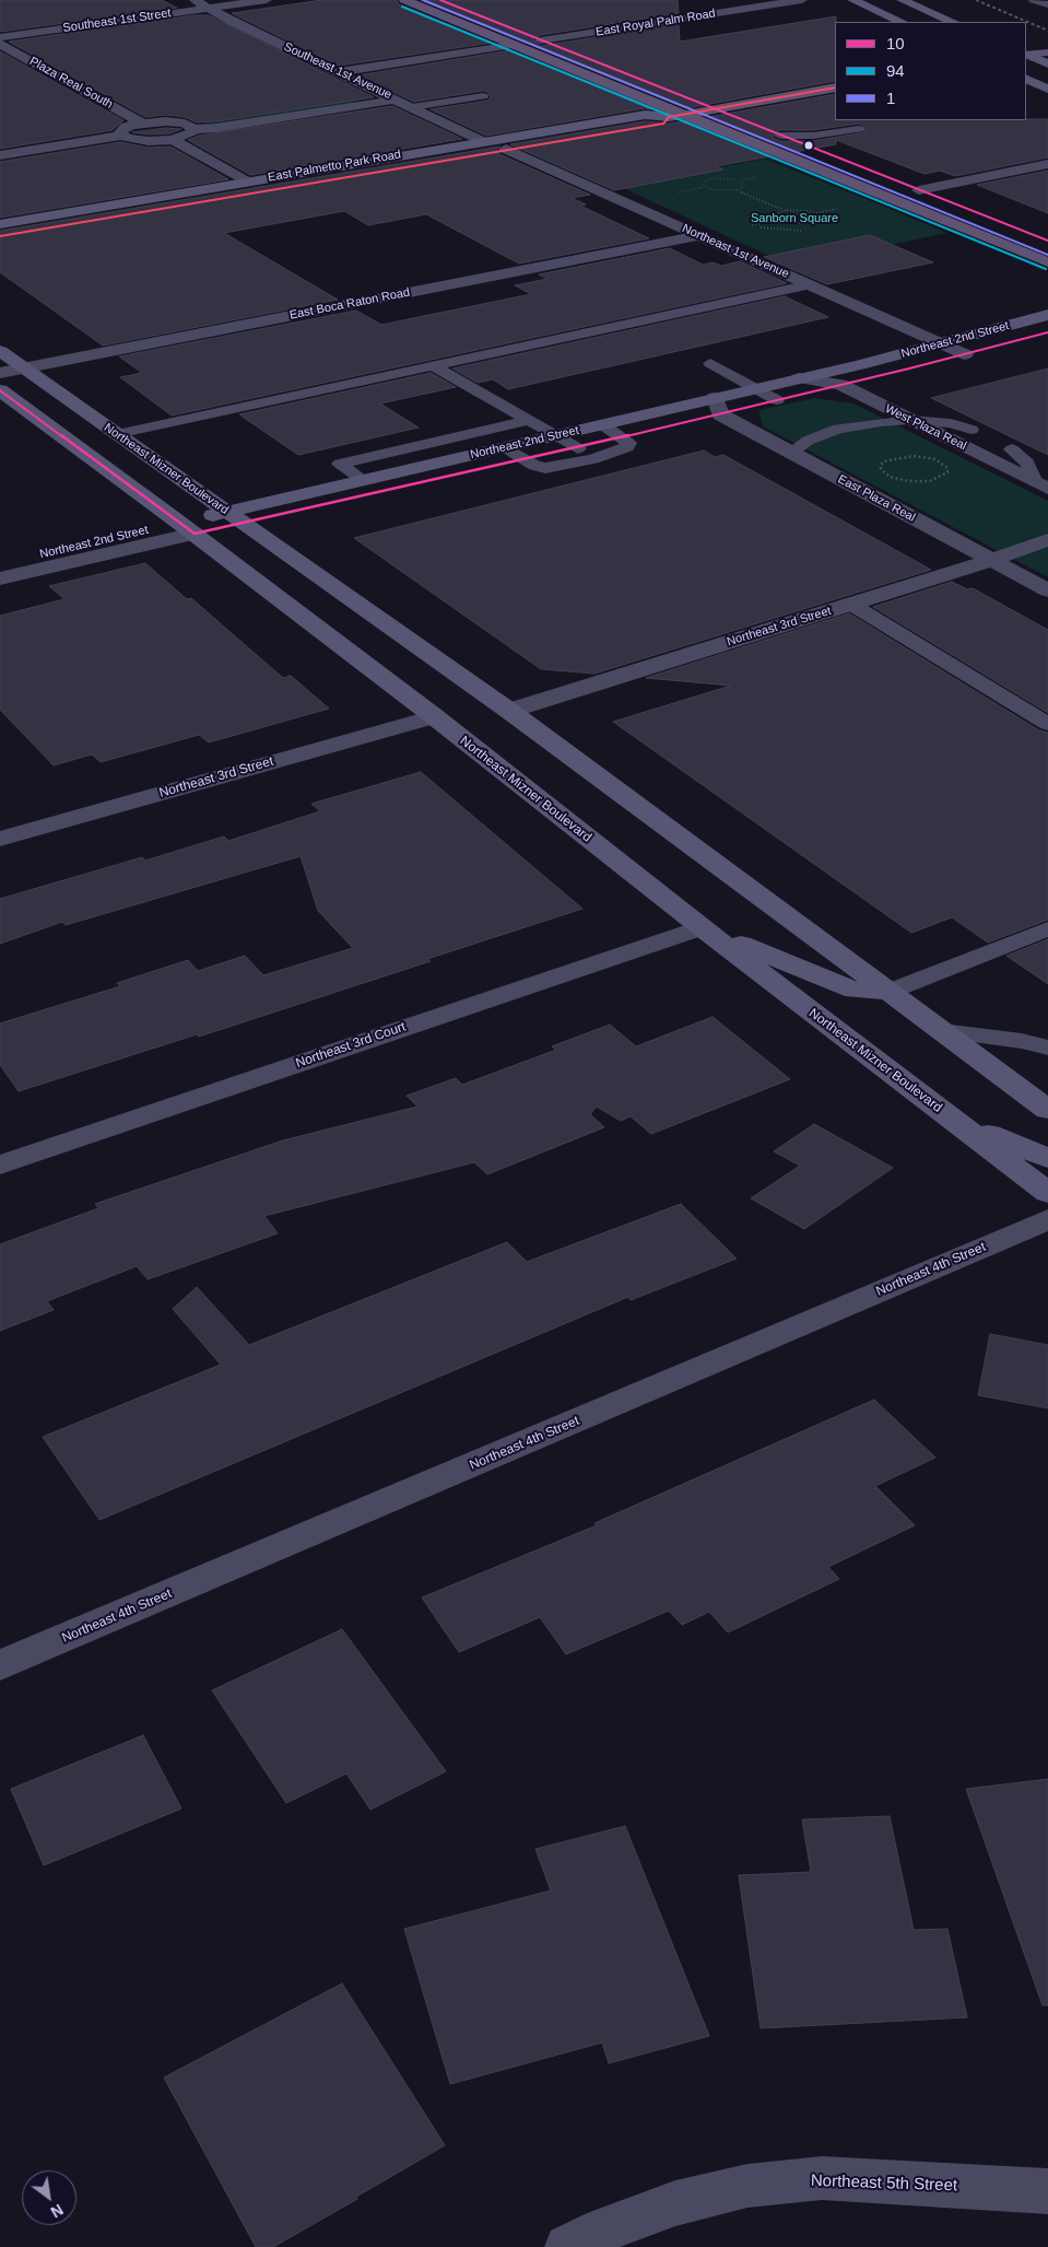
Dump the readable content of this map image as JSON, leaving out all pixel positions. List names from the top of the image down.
{
  "streets": {
    "main road": ["East Palmetto Park Road", "Northeast 2nd Street", "Northeast Mizner Boulevard"],
    "street": [
      "Southeast 1st Street",
      "East Royal Palm Road",
      "Southeast 1st Avenue",
      "Plaza Real South",
      "Northeast 1st Avenue",
      "East Boca Raton Road",
      "West Plaza Real",
      "East Plaza Real",
      "Northeast 3rd Street",
      "Northeast 3rd Court",
      "Northeast 4th Street",
      "Northeast 5th Street"
    ]
  },
  "crossings": [
    ["Southeast 1st Street", "Southeast 1st Avenue"],
    ["Southeast 1st Avenue", "East Palmetto Park Road"],
    ["East Palmetto Park Road", "Northeast 1st Avenue"],
    ["Northeast 1st Avenue", "East Boca Raton Road"],
    ["Northeast 1st Avenue", "Northeast 2nd Street"],
    ["East Boca Raton Road", "Northeast Mizner Boulevard"],
    ["Northeast 2nd Street", "West Plaza Real"],
    ["Northeast 2nd Street", "Northeast Mizner Boulevard"],
    ["Northeast 2nd Street", "East Plaza Real"],
    ["Northeast Mizner Boulevard", "Northeast 3rd Street"],
    ["Northeast Mizner Boulevard", "Northeast 3rd Court"],
    ["East Plaza Real", "Northeast 3rd Street"]
  ],
  "parks": ["Sanborn Square"],
  "lines": ["transit line 10", "transit line 1", "transit line 94"],
  "legend": ["10", "94", "1"],
  "north": "bottom right"
}
